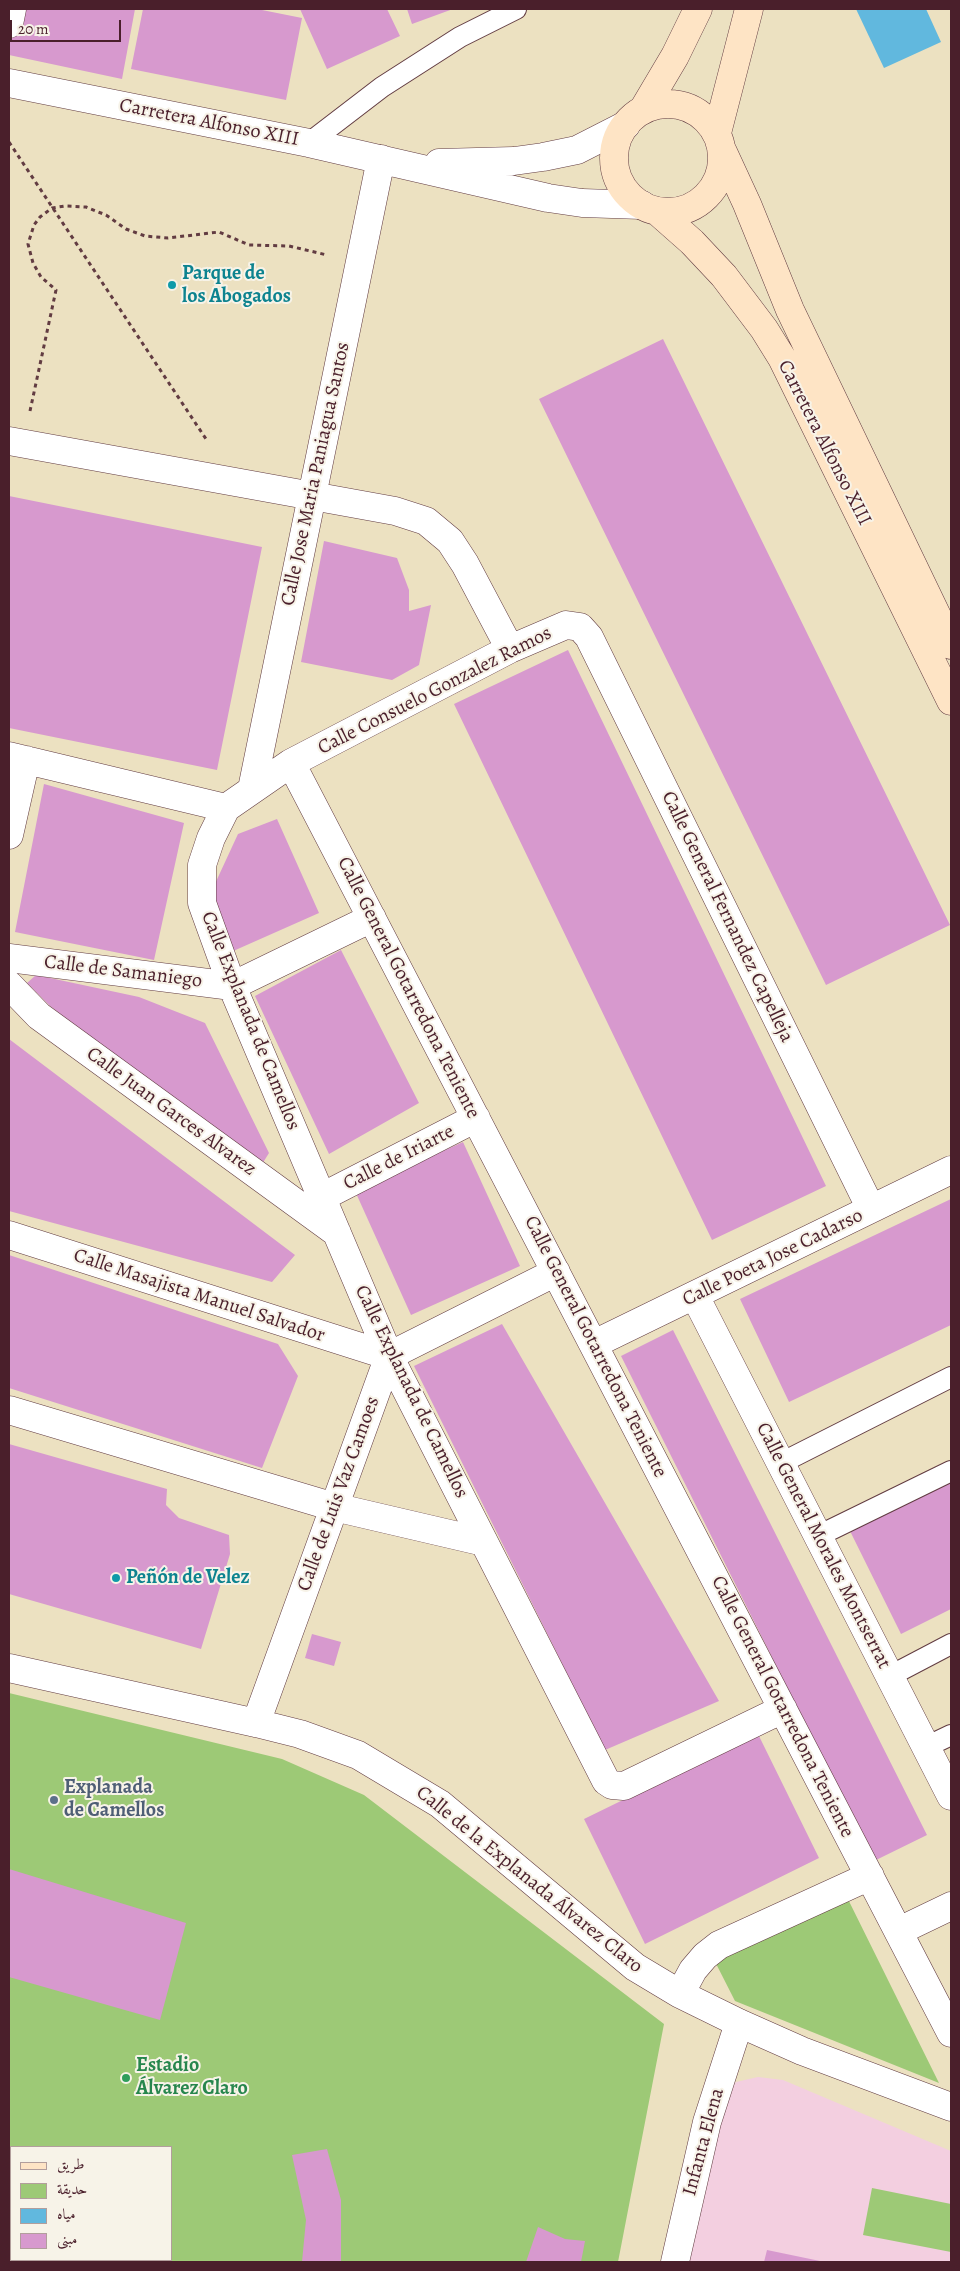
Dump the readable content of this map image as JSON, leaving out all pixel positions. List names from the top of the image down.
{
  "streets": {
    "street": [
      "Carretera Alfonso XIII",
      "Calle Jose Maria Paniagua Santos",
      "Calle Consuelo Gonzalez Ramos",
      "Calle General Fernandez Capelleja",
      "Calle de Samaniego",
      "Calle General Gotarredona Teniente",
      "Calle Explanada de Camellos",
      "Calle Juan Garces Alvarez",
      "Calle de Iriarte",
      "Calle Poeta Jose Cadarso",
      "Calle Masajista Manuel Salvador",
      "Calle de Luis Vaz Camoes",
      "Calle General Morales Montserrat",
      "Calle de la Explanada Álvarez Claro",
      "Infanta Elena"
    ]
  },
  "crossings": [
    ["Carretera Alfonso XIII", "Calle Jose Maria Paniagua Santos"],
    ["Calle Jose Maria Paniagua Santos", "Calle Consuelo Gonzalez Ramos"],
    ["Calle Consuelo Gonzalez Ramos", "Calle General Fernandez Capelleja"],
    ["Calle Consuelo Gonzalez Ramos", "Calle General Gotarredona Teniente"],
    ["Calle Consuelo Gonzalez Ramos", "Calle Explanada de Camellos"],
    ["Calle General Fernandez Capelleja", "Calle Poeta Jose Cadarso"],
    ["Calle de Samaniego", "Calle Explanada de Camellos"],
    ["Calle General Gotarredona Teniente", "Calle Explanada de Camellos"],
    ["Calle General Gotarredona Teniente", "Calle de Iriarte"],
    ["Calle General Gotarredona Teniente", "Calle Poeta Jose Cadarso"],
    ["Calle Explanada de Camellos", "Calle Juan Garces Alvarez"],
    ["Calle Explanada de Camellos", "Calle de Iriarte"],
    ["Calle Explanada de Camellos", "Calle Masajista Manuel Salvador"],
    ["Calle Explanada de Camellos", "Calle de Luis Vaz Camoes"],
    ["Calle Poeta Jose Cadarso", "Calle General Morales Montserrat"],
    ["Calle Masajista Manuel Salvador", "Calle de Luis Vaz Camoes"],
    ["Calle de Luis Vaz Camoes", "Calle de la Explanada Álvarez Claro"],
    ["Calle de la Explanada Álvarez Claro", "Infanta Elena"]
  ],
  "places": [
    "Parque de los Abogados",
    "Peñón de Velez",
    "Explanada de Camellos",
    "Estadio Álvarez Claro"
  ],
  "legend": [
    "طريق",
    "حديقة",
    "مياه",
    "مبنى"
  ],
  "scale_bar": "20 m"
}
